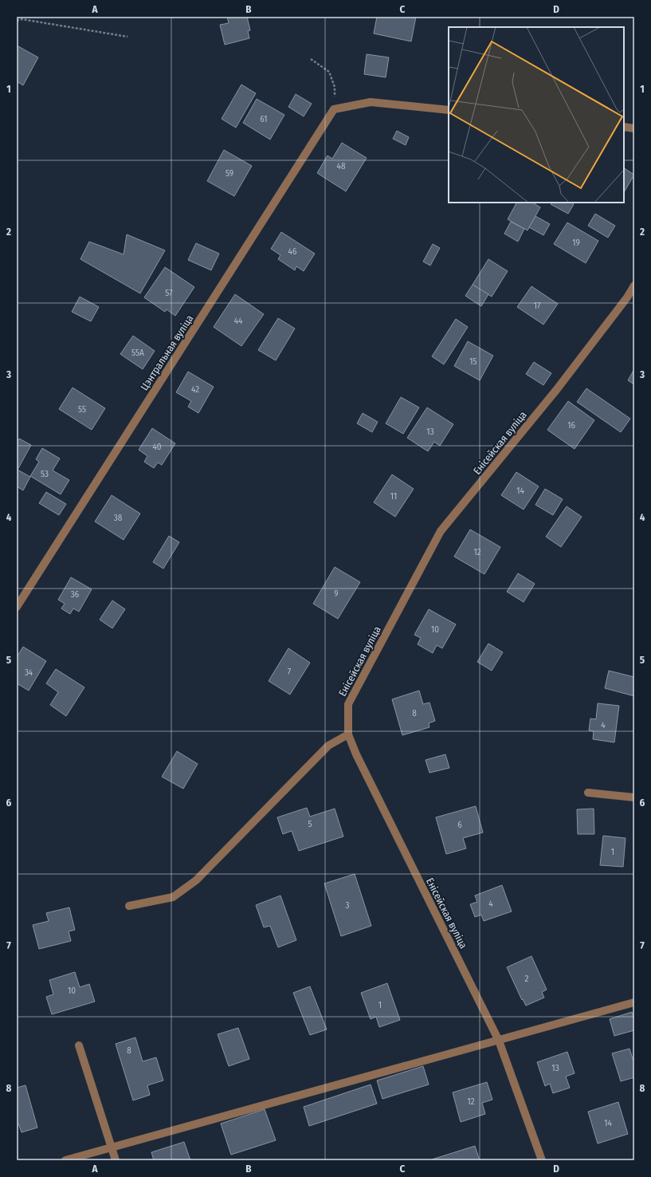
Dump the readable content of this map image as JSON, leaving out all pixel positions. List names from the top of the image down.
{
  "streets": {
    "street": ["Цэнтральная вуліца", "Енісейская вуліца"]
  },
  "house_numbers": [
    "61",
    "48",
    "59",
    "19",
    "46",
    "57",
    "17",
    "44",
    "55А",
    "15",
    "42",
    "55",
    "16",
    "13",
    "40",
    "53",
    "14",
    "11",
    "38",
    "12",
    "9",
    "36",
    "10",
    "7",
    "34",
    "8",
    "4",
    "5",
    "6",
    "1",
    "4",
    "3",
    "2",
    "10",
    "1",
    "8",
    "13",
    "12",
    "14"
  ],
  "grid": {
    "columns": [
      "A",
      "B",
      "C",
      "D"
    ],
    "rows": [
      "1",
      "2",
      "3",
      "4",
      "5",
      "6",
      "7",
      "8"
    ]
  }
}
